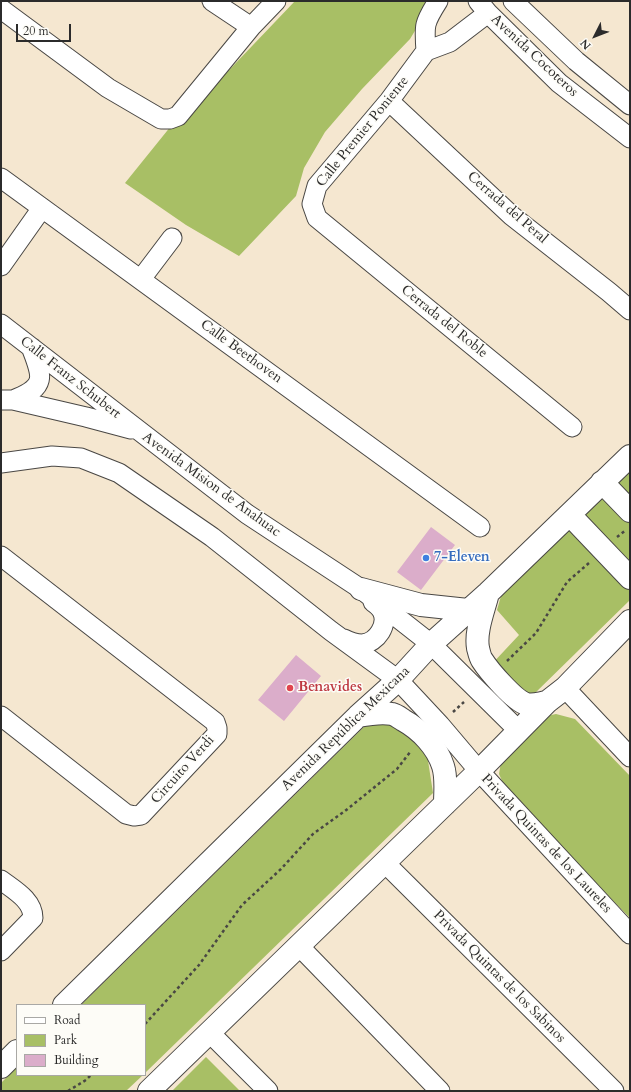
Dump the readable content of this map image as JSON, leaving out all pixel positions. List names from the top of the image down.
{
  "streets": {
    "main road": ["Avenida República Mexicana"],
    "street": [
      "Avenida Cocoteros",
      "Calle Premier Poniente",
      "Cerrada del Peral",
      "Cerrada del Roble",
      "Calle Beethoven",
      "Calle Franz Schubert",
      "Avenida Mision de Anahuac",
      "Circuito Verdi",
      "Privada Quintas de los Laureles",
      "Privada Quintas de los Sabinos"
    ]
  },
  "crossings": [
    ["Calle Premier Poniente", "Cerrada del Peral"],
    ["Calle Premier Poniente", "Cerrada del Roble"],
    ["Calle Franz Schubert", "Avenida Mision de Anahuac"],
    ["Avenida Mision de Anahuac", "Avenida República Mexicana"],
    ["Avenida Mision de Anahuac", "Privada Quintas de los Laureles"]
  ],
  "places": ["7-Eleven", "Benavides"],
  "legend": ["Road", "Park", "Building"],
  "scale_bar": "20 m",
  "north": "bottom left"
}
